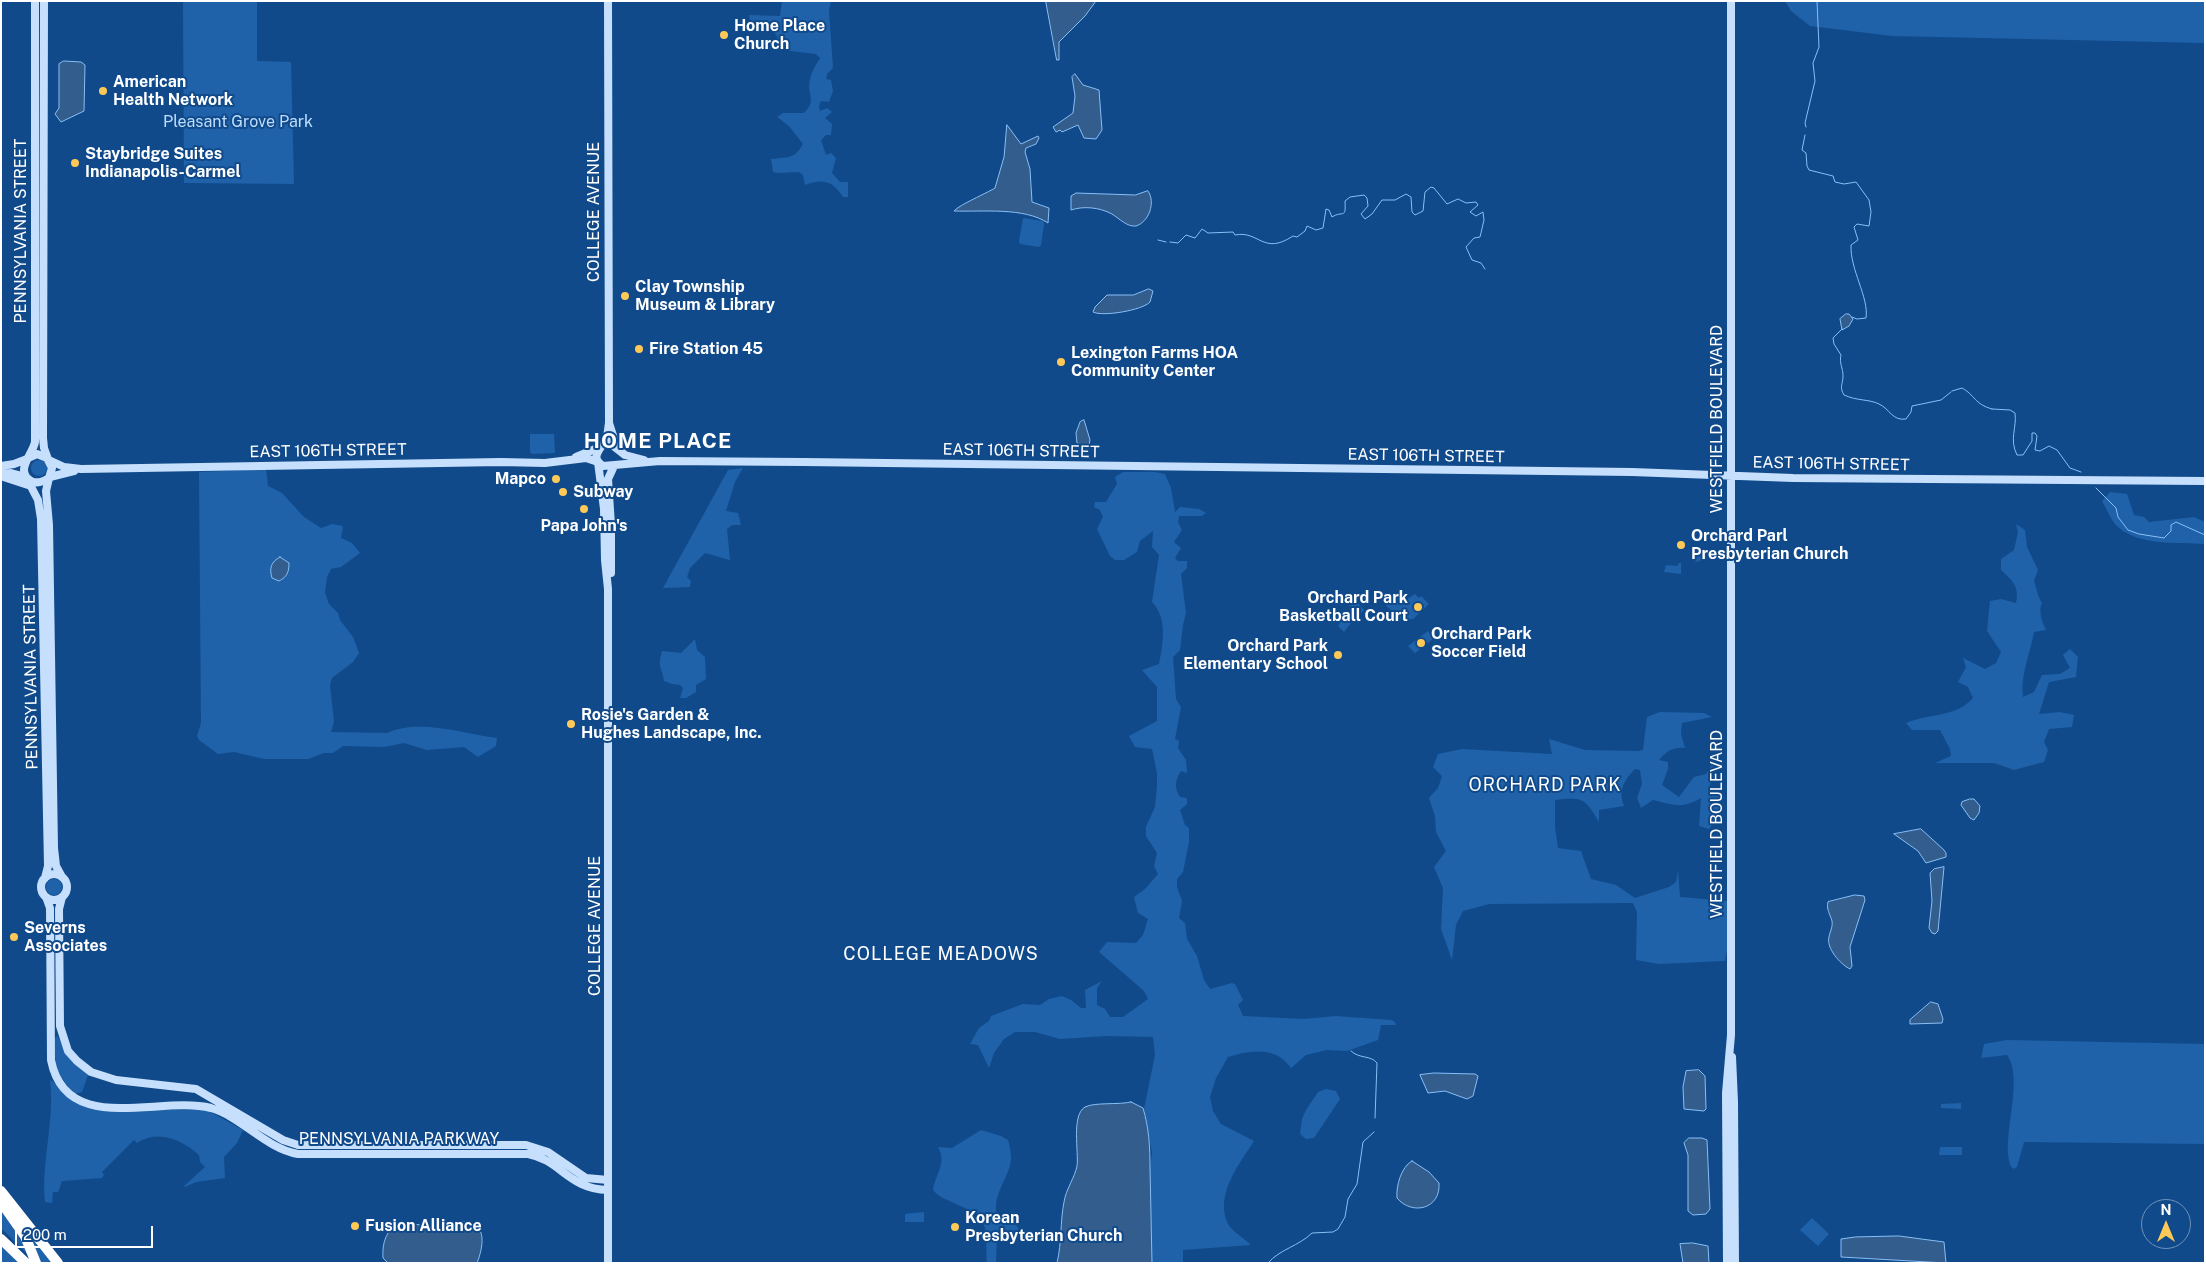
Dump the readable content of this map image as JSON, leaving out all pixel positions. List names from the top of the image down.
{
  "streets": {
    "main road": [
      "COLLEGE AVENUE",
      "PENNSYLVANIA STREET",
      "WESTFIELD BOULEVARD",
      "EAST 106TH STREET",
      "PENNSYLVANIA PARKWAY"
    ]
  },
  "crossings": [
    ["COLLEGE AVENUE", "EAST 106TH STREET"],
    ["COLLEGE AVENUE", "PENNSYLVANIA PARKWAY"],
    ["PENNSYLVANIA STREET", "EAST 106TH STREET"],
    ["PENNSYLVANIA STREET", "PENNSYLVANIA PARKWAY"],
    ["WESTFIELD BOULEVARD", "EAST 106TH STREET"]
  ],
  "districts": ["HOME PLACE", "ORCHARD PARK", "COLLEGE MEADOWS"],
  "parks": ["Pleasant Grove Park"],
  "places": [
    "Home Place Church",
    "American Health Network",
    "Staybridge Suites Indianapolis-Carmel",
    "Clay Township Museum & Library",
    "Fire Station 45",
    "Lexington Farms HOA Community Center",
    "Mapco",
    "Subway",
    "Papa John's",
    "Orchard Parl Presbyterian Church",
    "Orchard Park Basketball Court",
    "Orchard Park Soccer Field",
    "Orchard Park Elementary School",
    "Rosie's Garden & Hughes Landscape, Inc.",
    "Severns Associates",
    "Fusion Alliance",
    "Korean Presbyterian Church"
  ],
  "scale_bar": "200 m",
  "north": "top"
}
